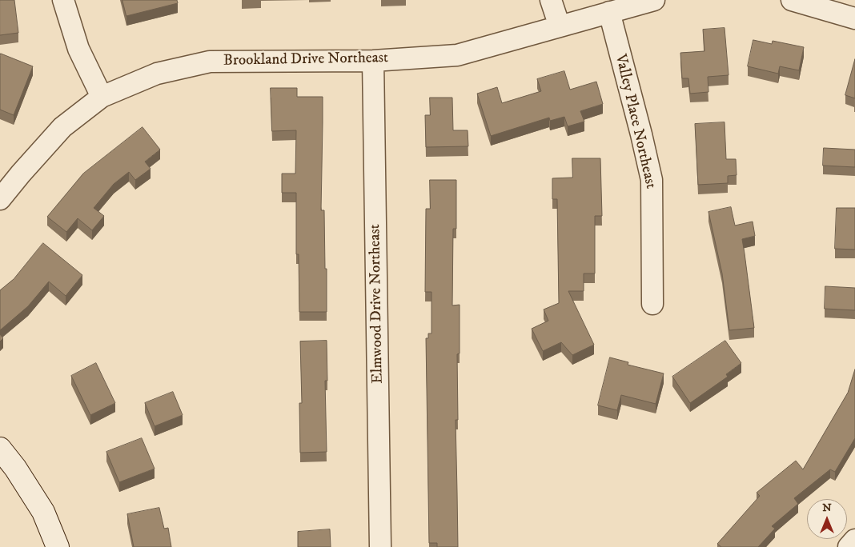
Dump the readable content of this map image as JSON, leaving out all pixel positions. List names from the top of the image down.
{
  "streets": {
    "street": ["Brookland Drive Northeast", "Valley Place Northeast", "Elmwood Drive Northeast"]
  },
  "crossings": [
    ["Brookland Drive Northeast", "Valley Place Northeast"],
    ["Brookland Drive Northeast", "Elmwood Drive Northeast"]
  ],
  "north": "top"
}
